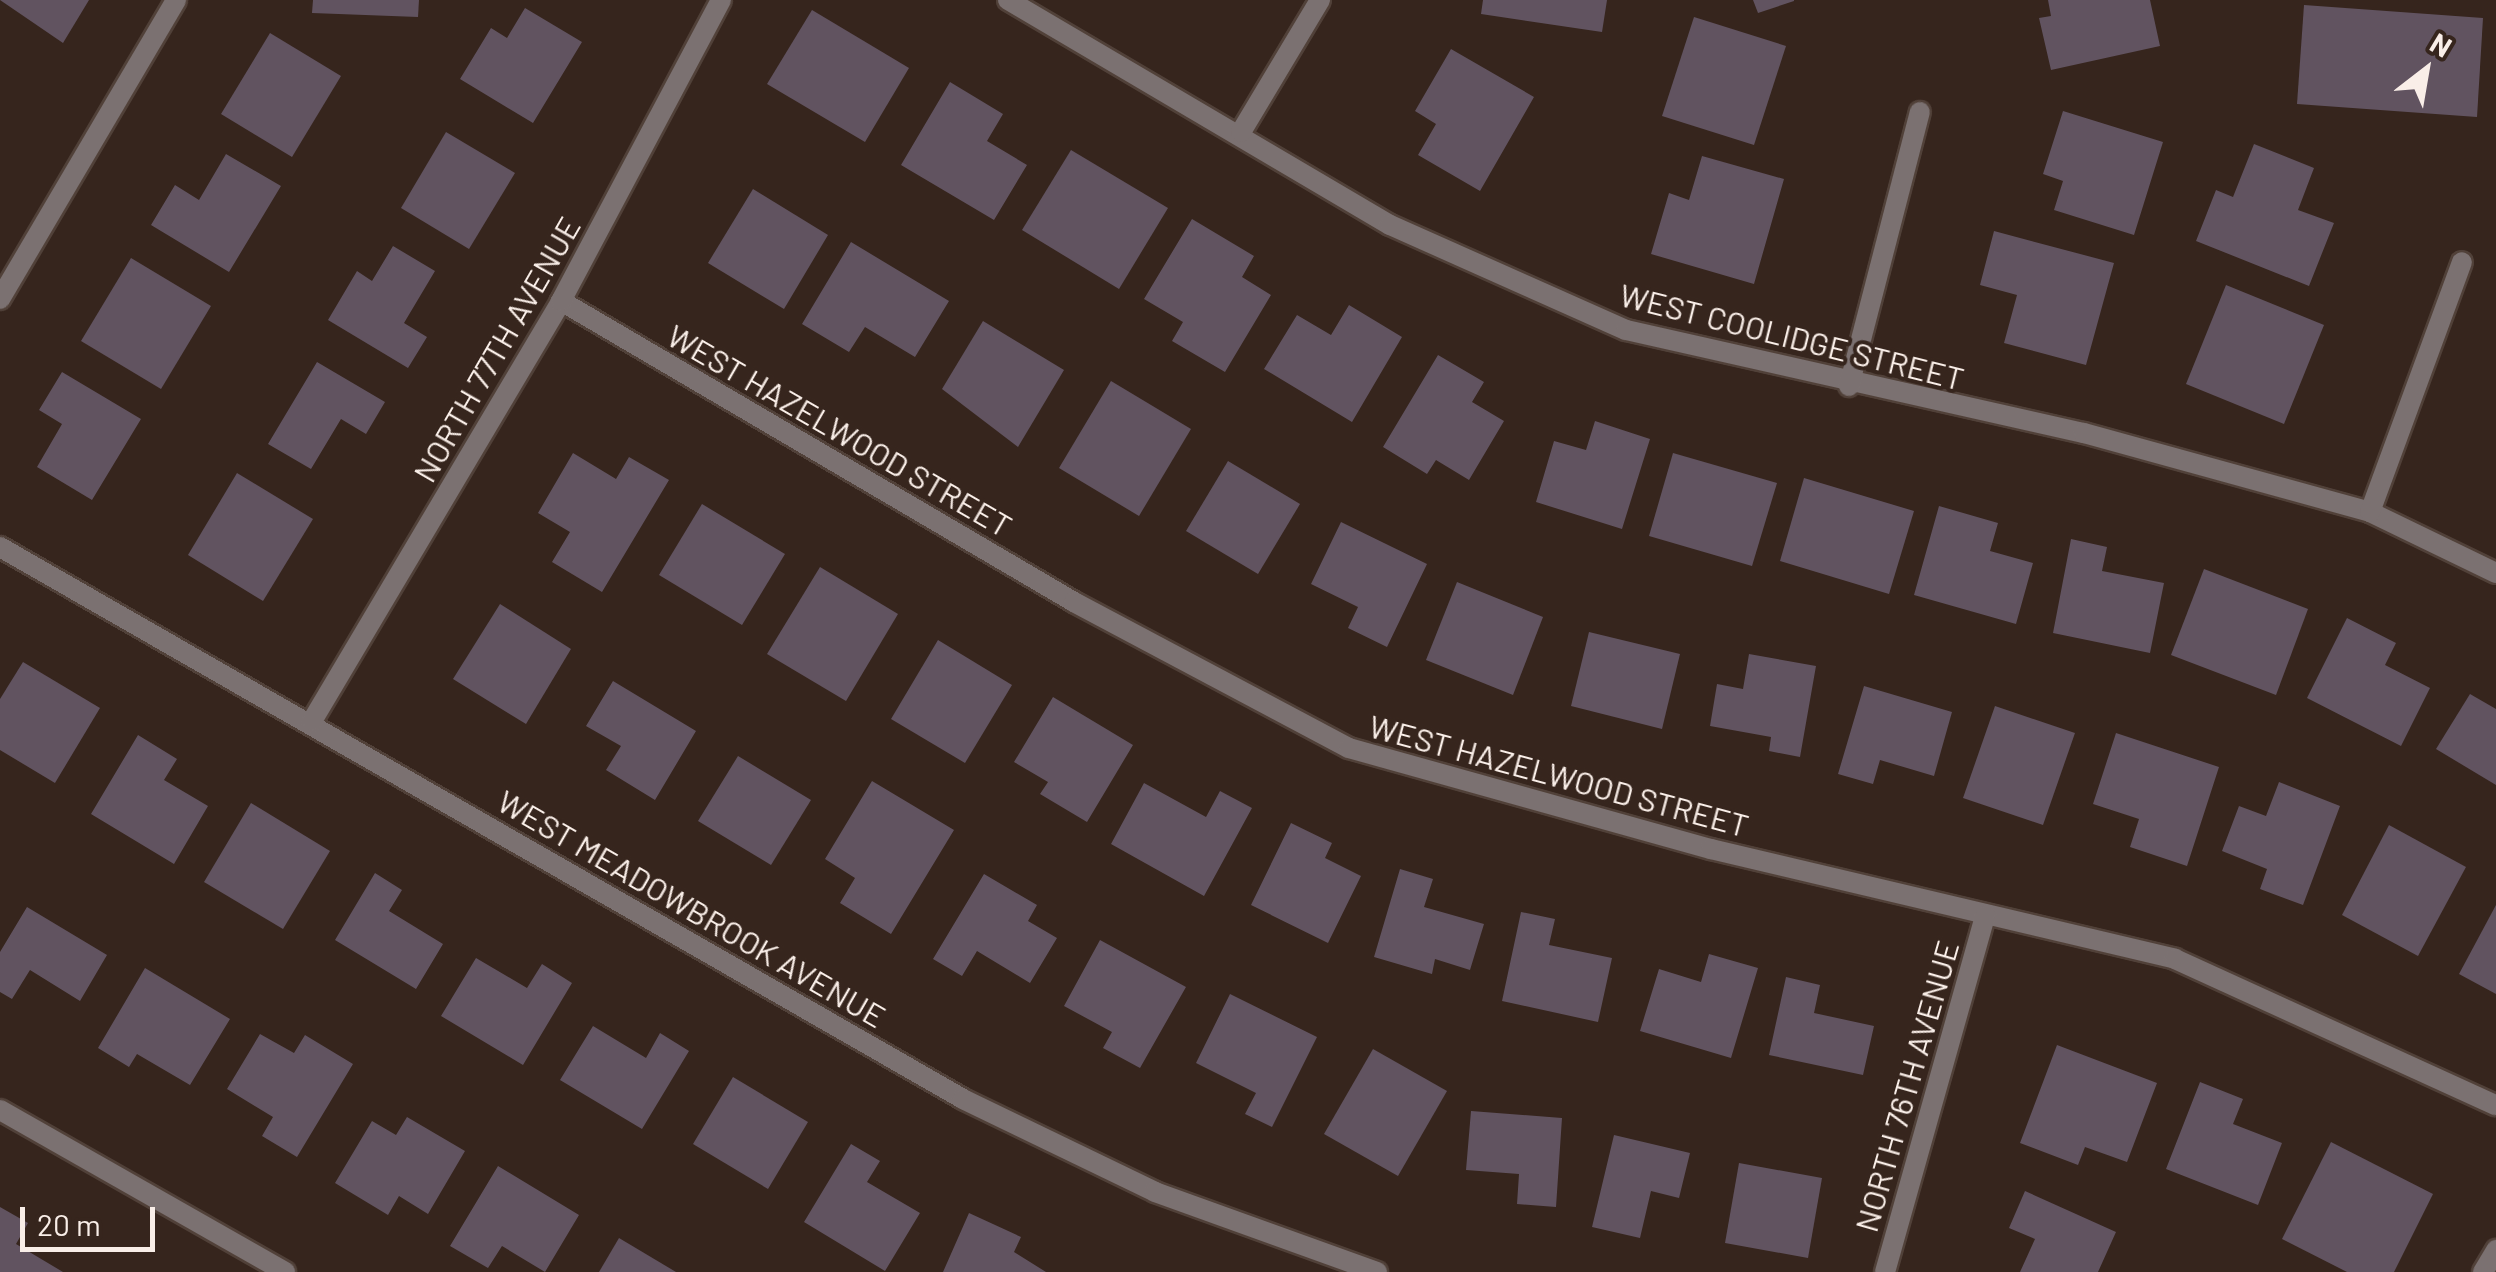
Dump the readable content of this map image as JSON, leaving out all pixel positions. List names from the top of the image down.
{
  "streets": {
    "street": [
      "WEST COOLIDGE STREET",
      "NORTH 77TH AVENUE",
      "WEST HAZELWOOD STREET",
      "WEST MEADOWBROOK AVENUE",
      "NORTH 76TH AVENUE"
    ]
  },
  "crossings": [
    ["NORTH 77TH AVENUE", "WEST HAZELWOOD STREET"],
    ["NORTH 77TH AVENUE", "WEST MEADOWBROOK AVENUE"],
    ["WEST HAZELWOOD STREET", "NORTH 76TH AVENUE"]
  ],
  "scale_bar": "20 m",
  "north": "top right"
}
